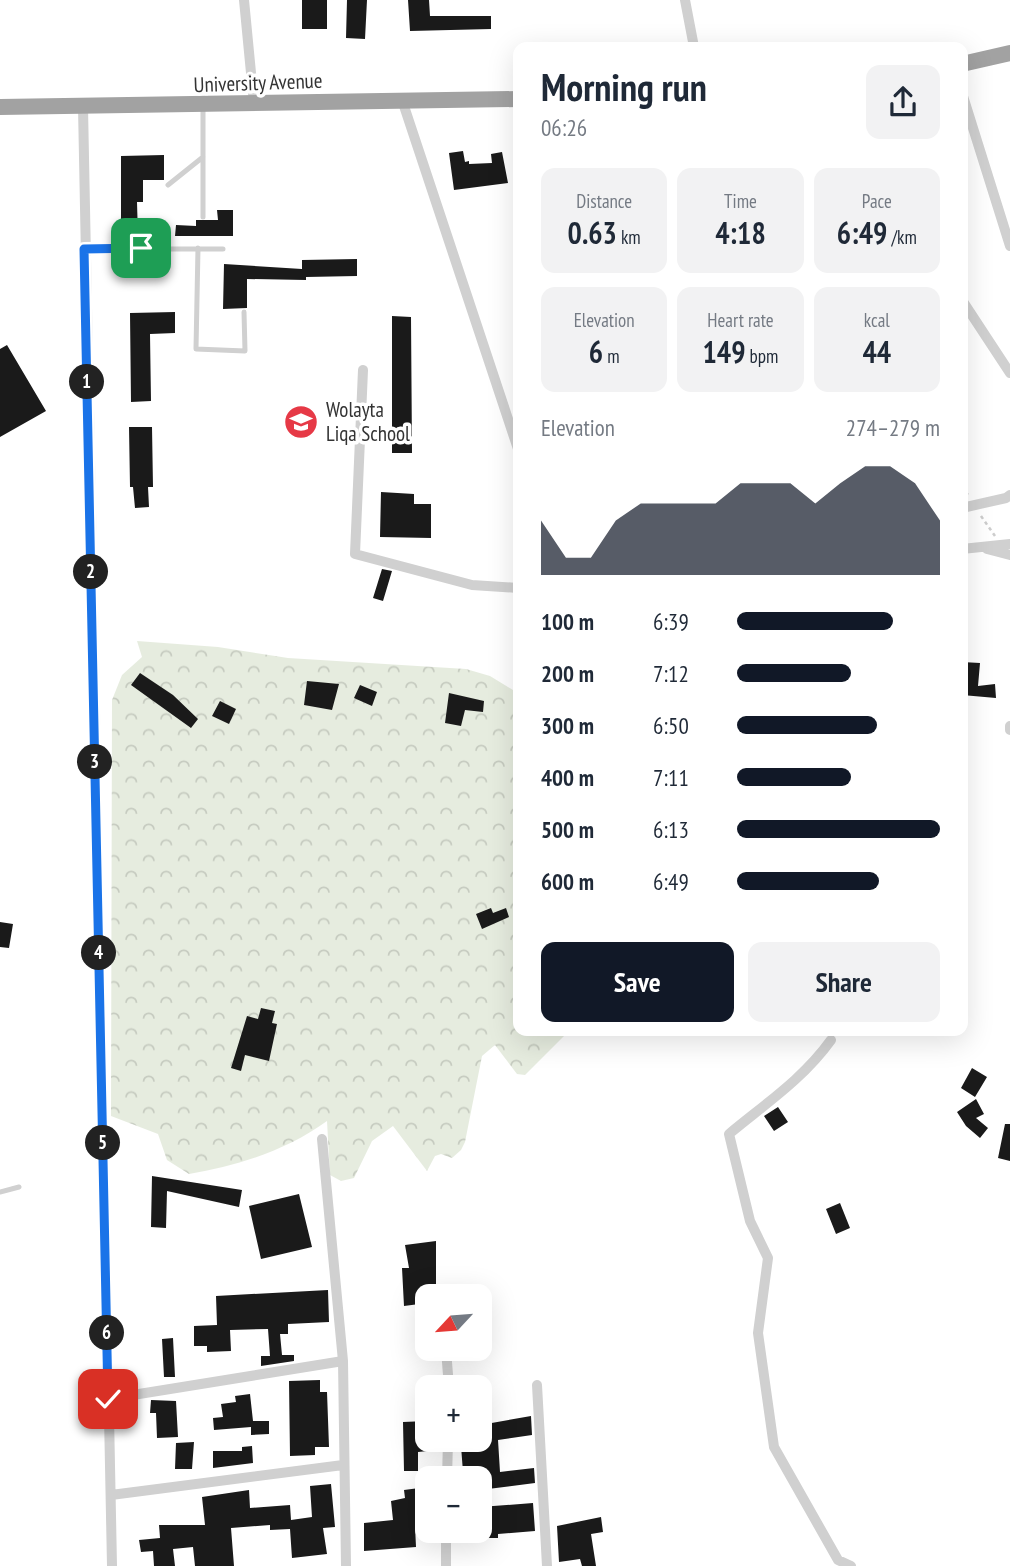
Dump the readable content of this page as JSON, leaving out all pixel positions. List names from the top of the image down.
{
  "streets": {
    "highway": ["University Avenue"]
  },
  "places": {
    "school or university": ["Wolayta Liqa School"]
  },
  "north": "bottom left",
  "page": {
    "heading": ["Morning run", "06:26"],
    "stats": [
      ["Distance", "0.63 km"],
      ["Time", "4:18"],
      ["Pace", "6:49 /km"],
      ["Elevation", "6 m"],
      ["Heart rate", "149 bpm"],
      ["kcal", "44"]
    ],
    "pins": [
      "1",
      "2",
      "3",
      "4",
      "5",
      "6"
    ],
    "chart": ["Elevation", "274–279 m"],
    "list": [
      {
        "name": "100 m",
        "note": "6:39"
      },
      {
        "name": "200 m",
        "note": "7:12"
      },
      {
        "name": "300 m",
        "note": "6:50"
      },
      {
        "name": "400 m",
        "note": "7:11"
      },
      {
        "name": "500 m",
        "note": "6:13"
      },
      {
        "name": "600 m",
        "note": "6:49"
      }
    ],
    "buttons": ["Save", "Share"],
    "map_buttons": ["+", "−"]
  }
}
